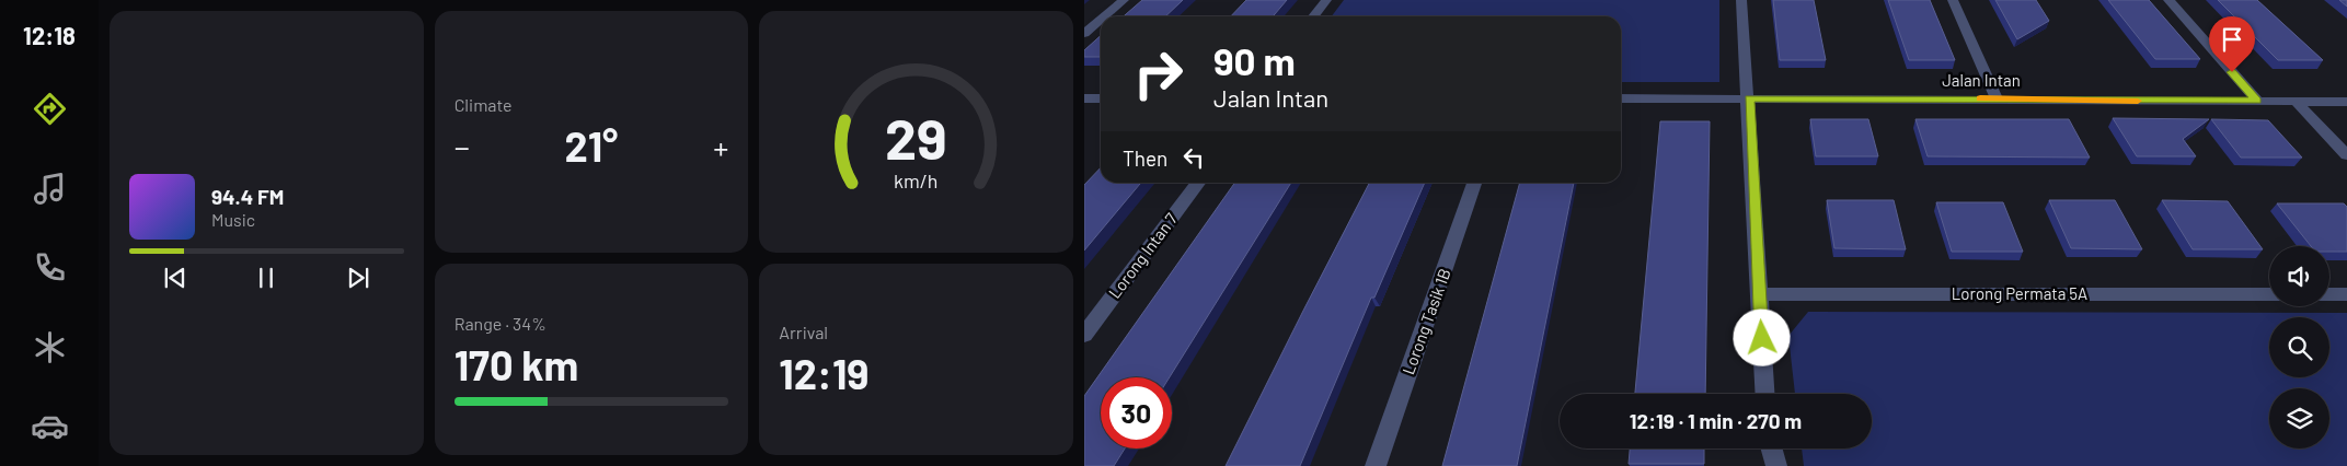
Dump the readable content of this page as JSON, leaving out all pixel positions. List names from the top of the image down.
{
  "streets": {
    "street": [
      "Jalan Intan",
      "Lorong Intan 7",
      "Lorong Permata 5A",
      "Lorong Tasik 1B"
    ]
  },
  "page": {
    "tabs": "12:18",
    "tile": [
      "Climate",
      ["Range · 34%", "170 km"],
      ["Arrival", "12:19"]
    ],
    "turn": ["90 m", "Jalan Intan"],
    "heat": ["−", "21°", "+"],
    "then": "Then",
    "song": ["94.4 FM", "Music"],
    "limit": "30",
    "trip": "12:19 · 1 min · 270 m",
    "gauge": ["29", "km/h"]
  }
}
